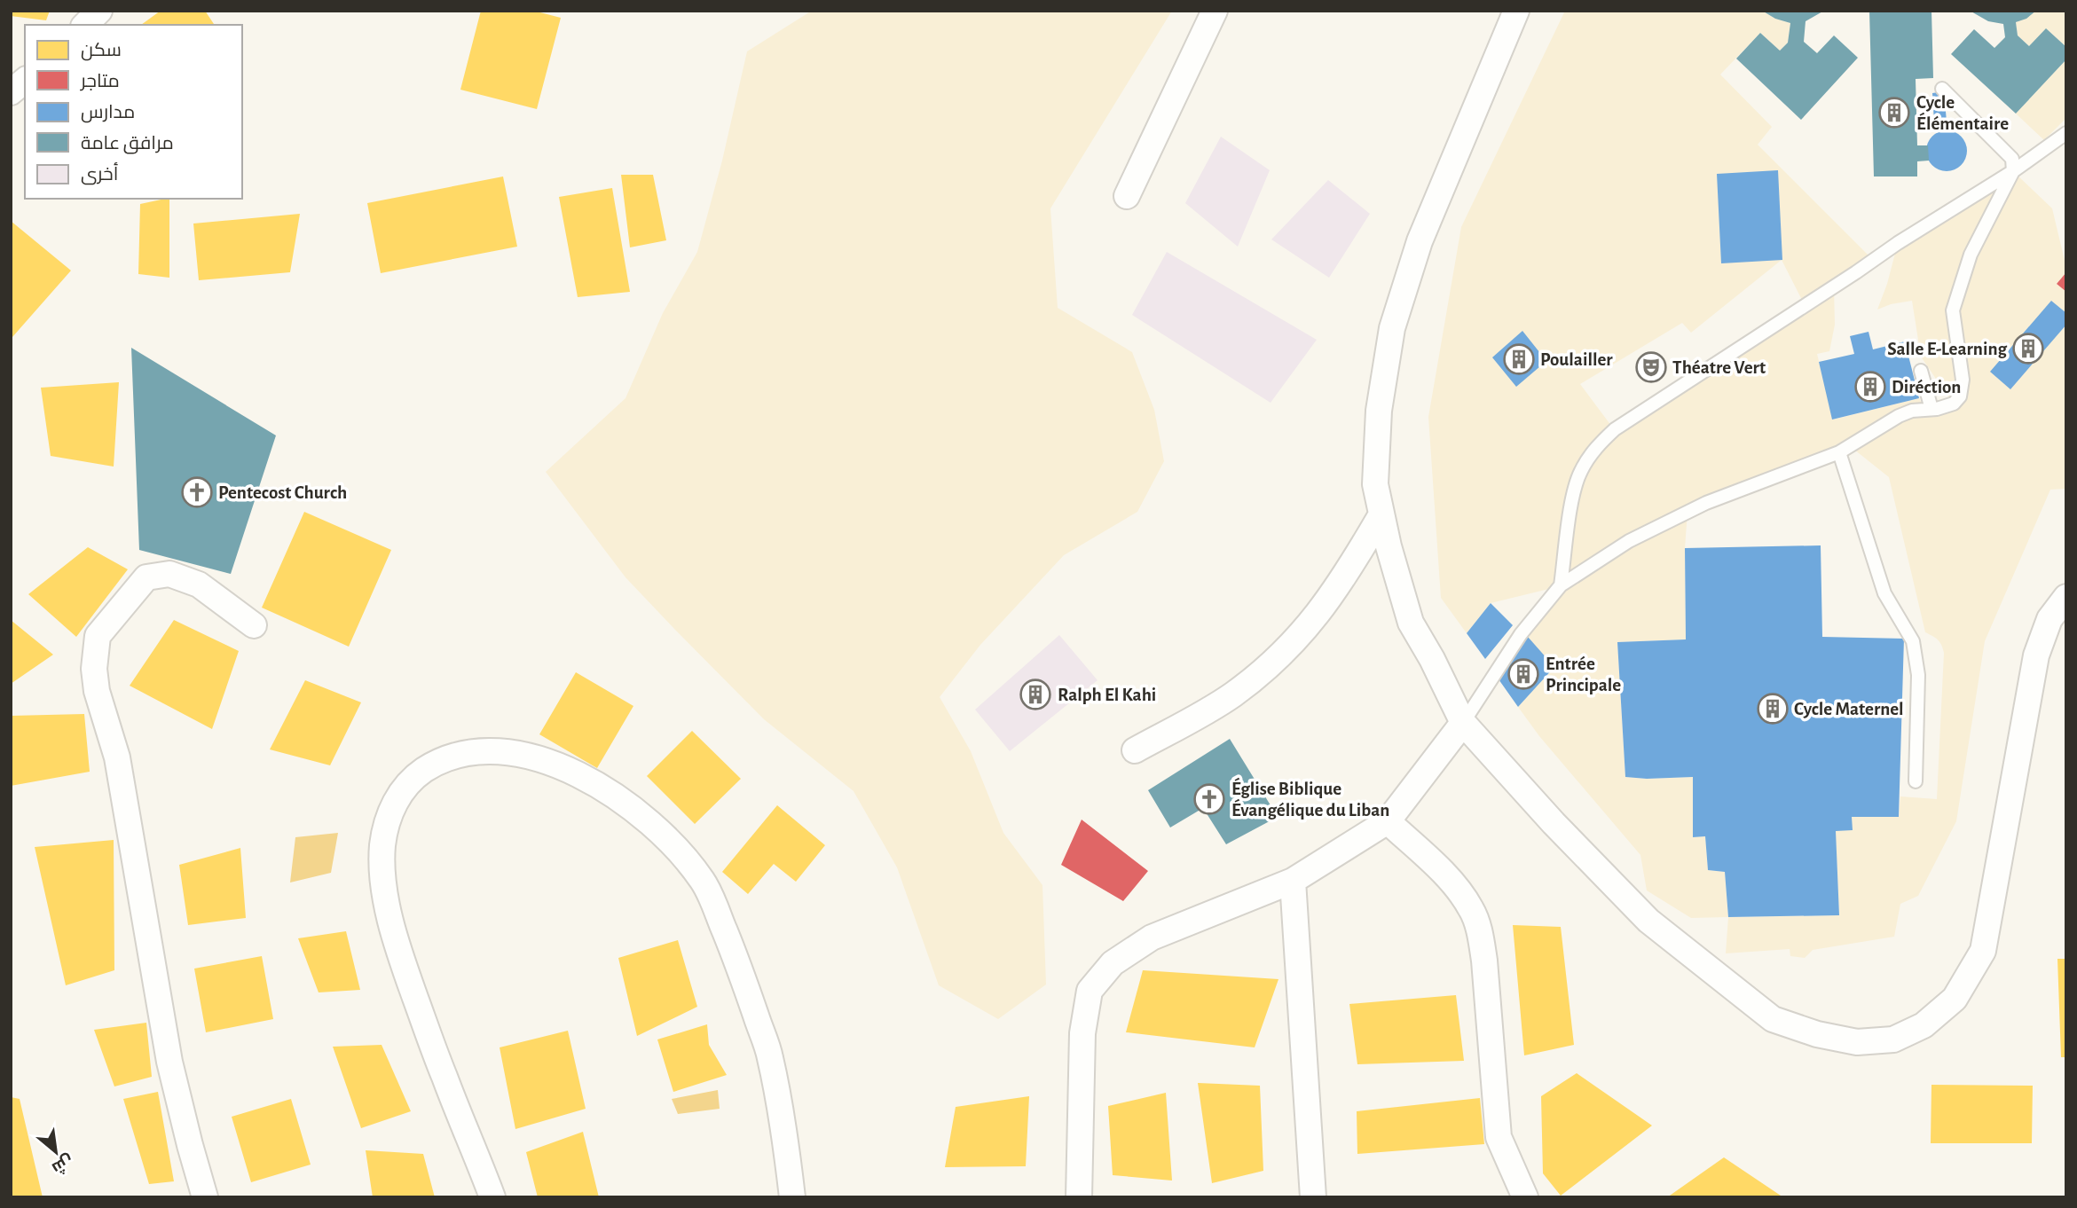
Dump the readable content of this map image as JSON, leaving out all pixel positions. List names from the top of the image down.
{
  "places": {
    "building": [
      "Cycle Élémentaire",
      "Salle E-Learning",
      "Poulailler",
      "Diréction",
      "Entrée Principale",
      "Ralph El Kahi",
      "Cycle Maternel"
    ],
    "theatre": ["Théatre Vert"],
    "church": ["Pentecost Church", "Église Biblique Évangélique du Liban"]
  },
  "legend": [
    "سكن",
    "متاجر",
    "مدارس",
    "مرافق عامة",
    "أخرى"
  ],
  "north": "bottom right"
}
